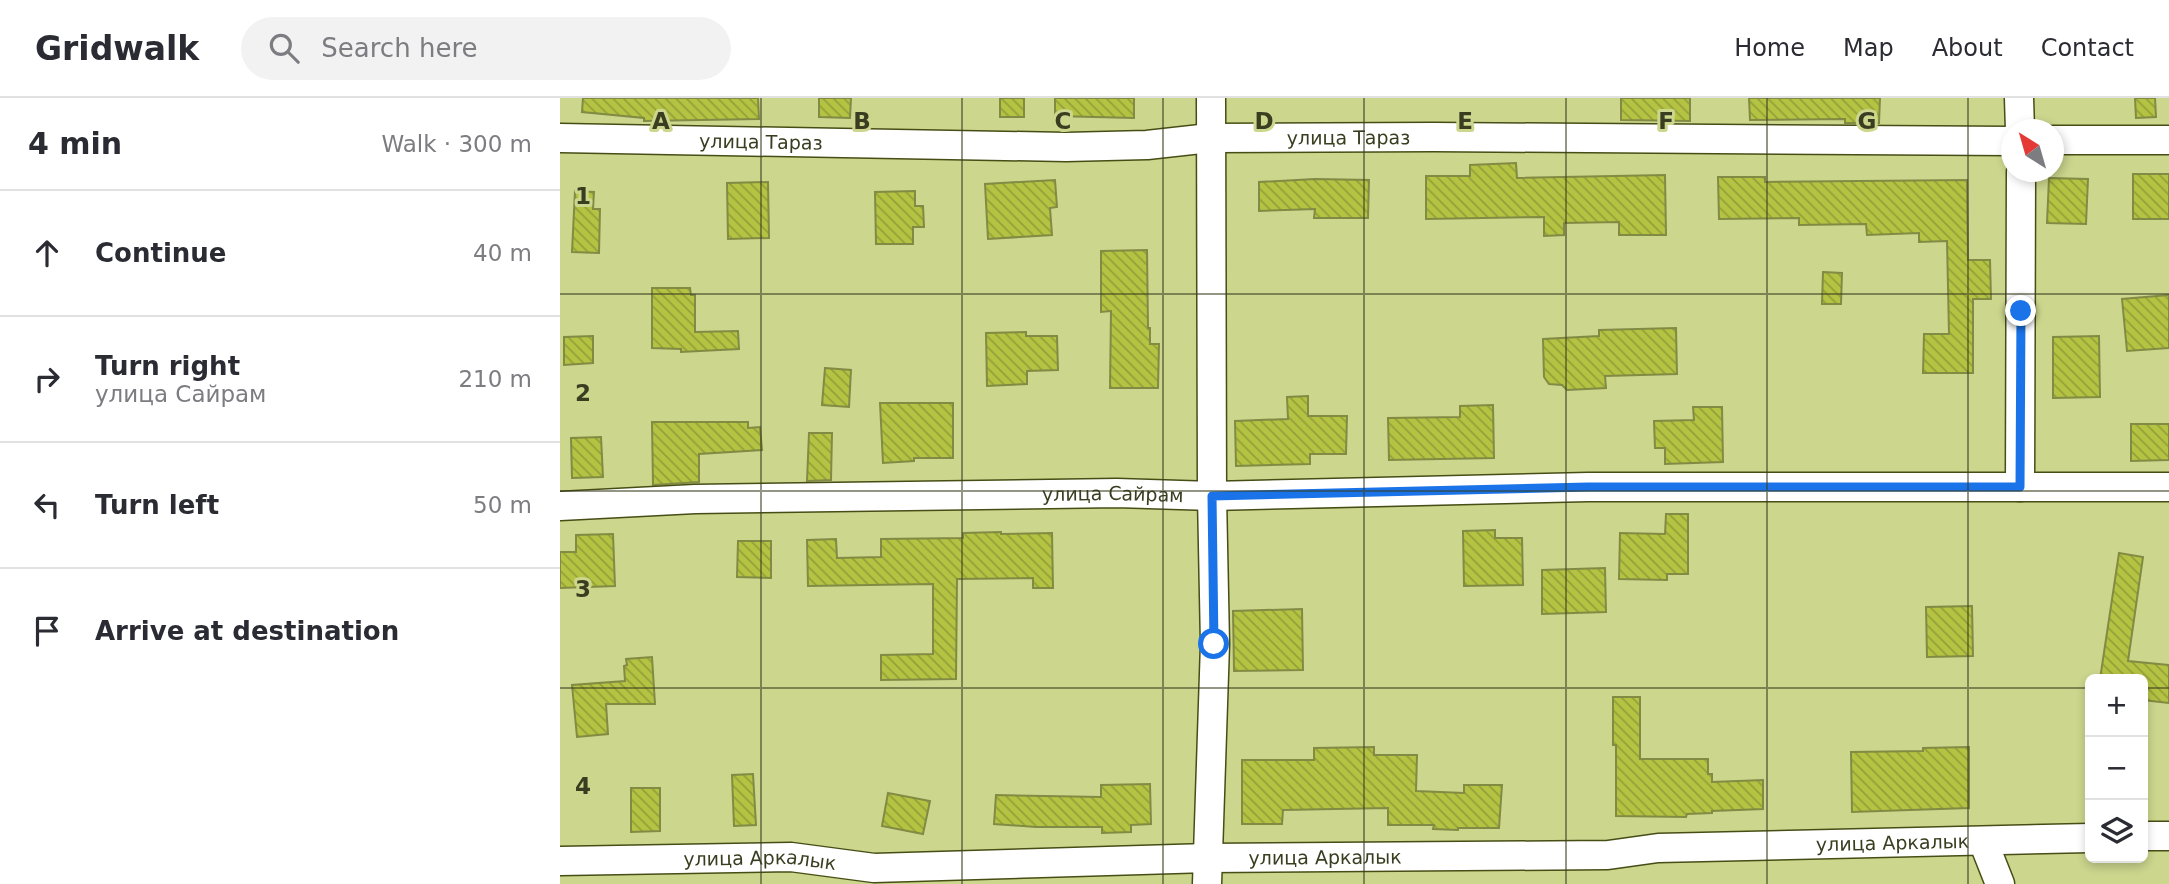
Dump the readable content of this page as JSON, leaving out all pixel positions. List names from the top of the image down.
{
  "streets": {
    "street": ["улица Тараз", "улица Сайрам", "улица Аркалык"]
  },
  "north": "top left",
  "page": {
    "header": "Gridwalk",
    "search": "Search here",
    "nav": [
      "Home",
      "Map",
      "About",
      "Contact"
    ],
    "heading": ["4 min", "Walk · 300 m"],
    "list": [
      ["Continue", "40 m"],
      ["Turn right", "улица Сайрам", "210 m"],
      ["Turn left", "50 m"],
      "Arrive at destination"
    ],
    "map_buttons": ["+", "−"]
  },
  "grid": {
    "columns": [
      "A",
      "B",
      "C",
      "D",
      "E",
      "F",
      "G"
    ],
    "rows": [
      "1",
      "2",
      "3",
      "4"
    ]
  }
}
